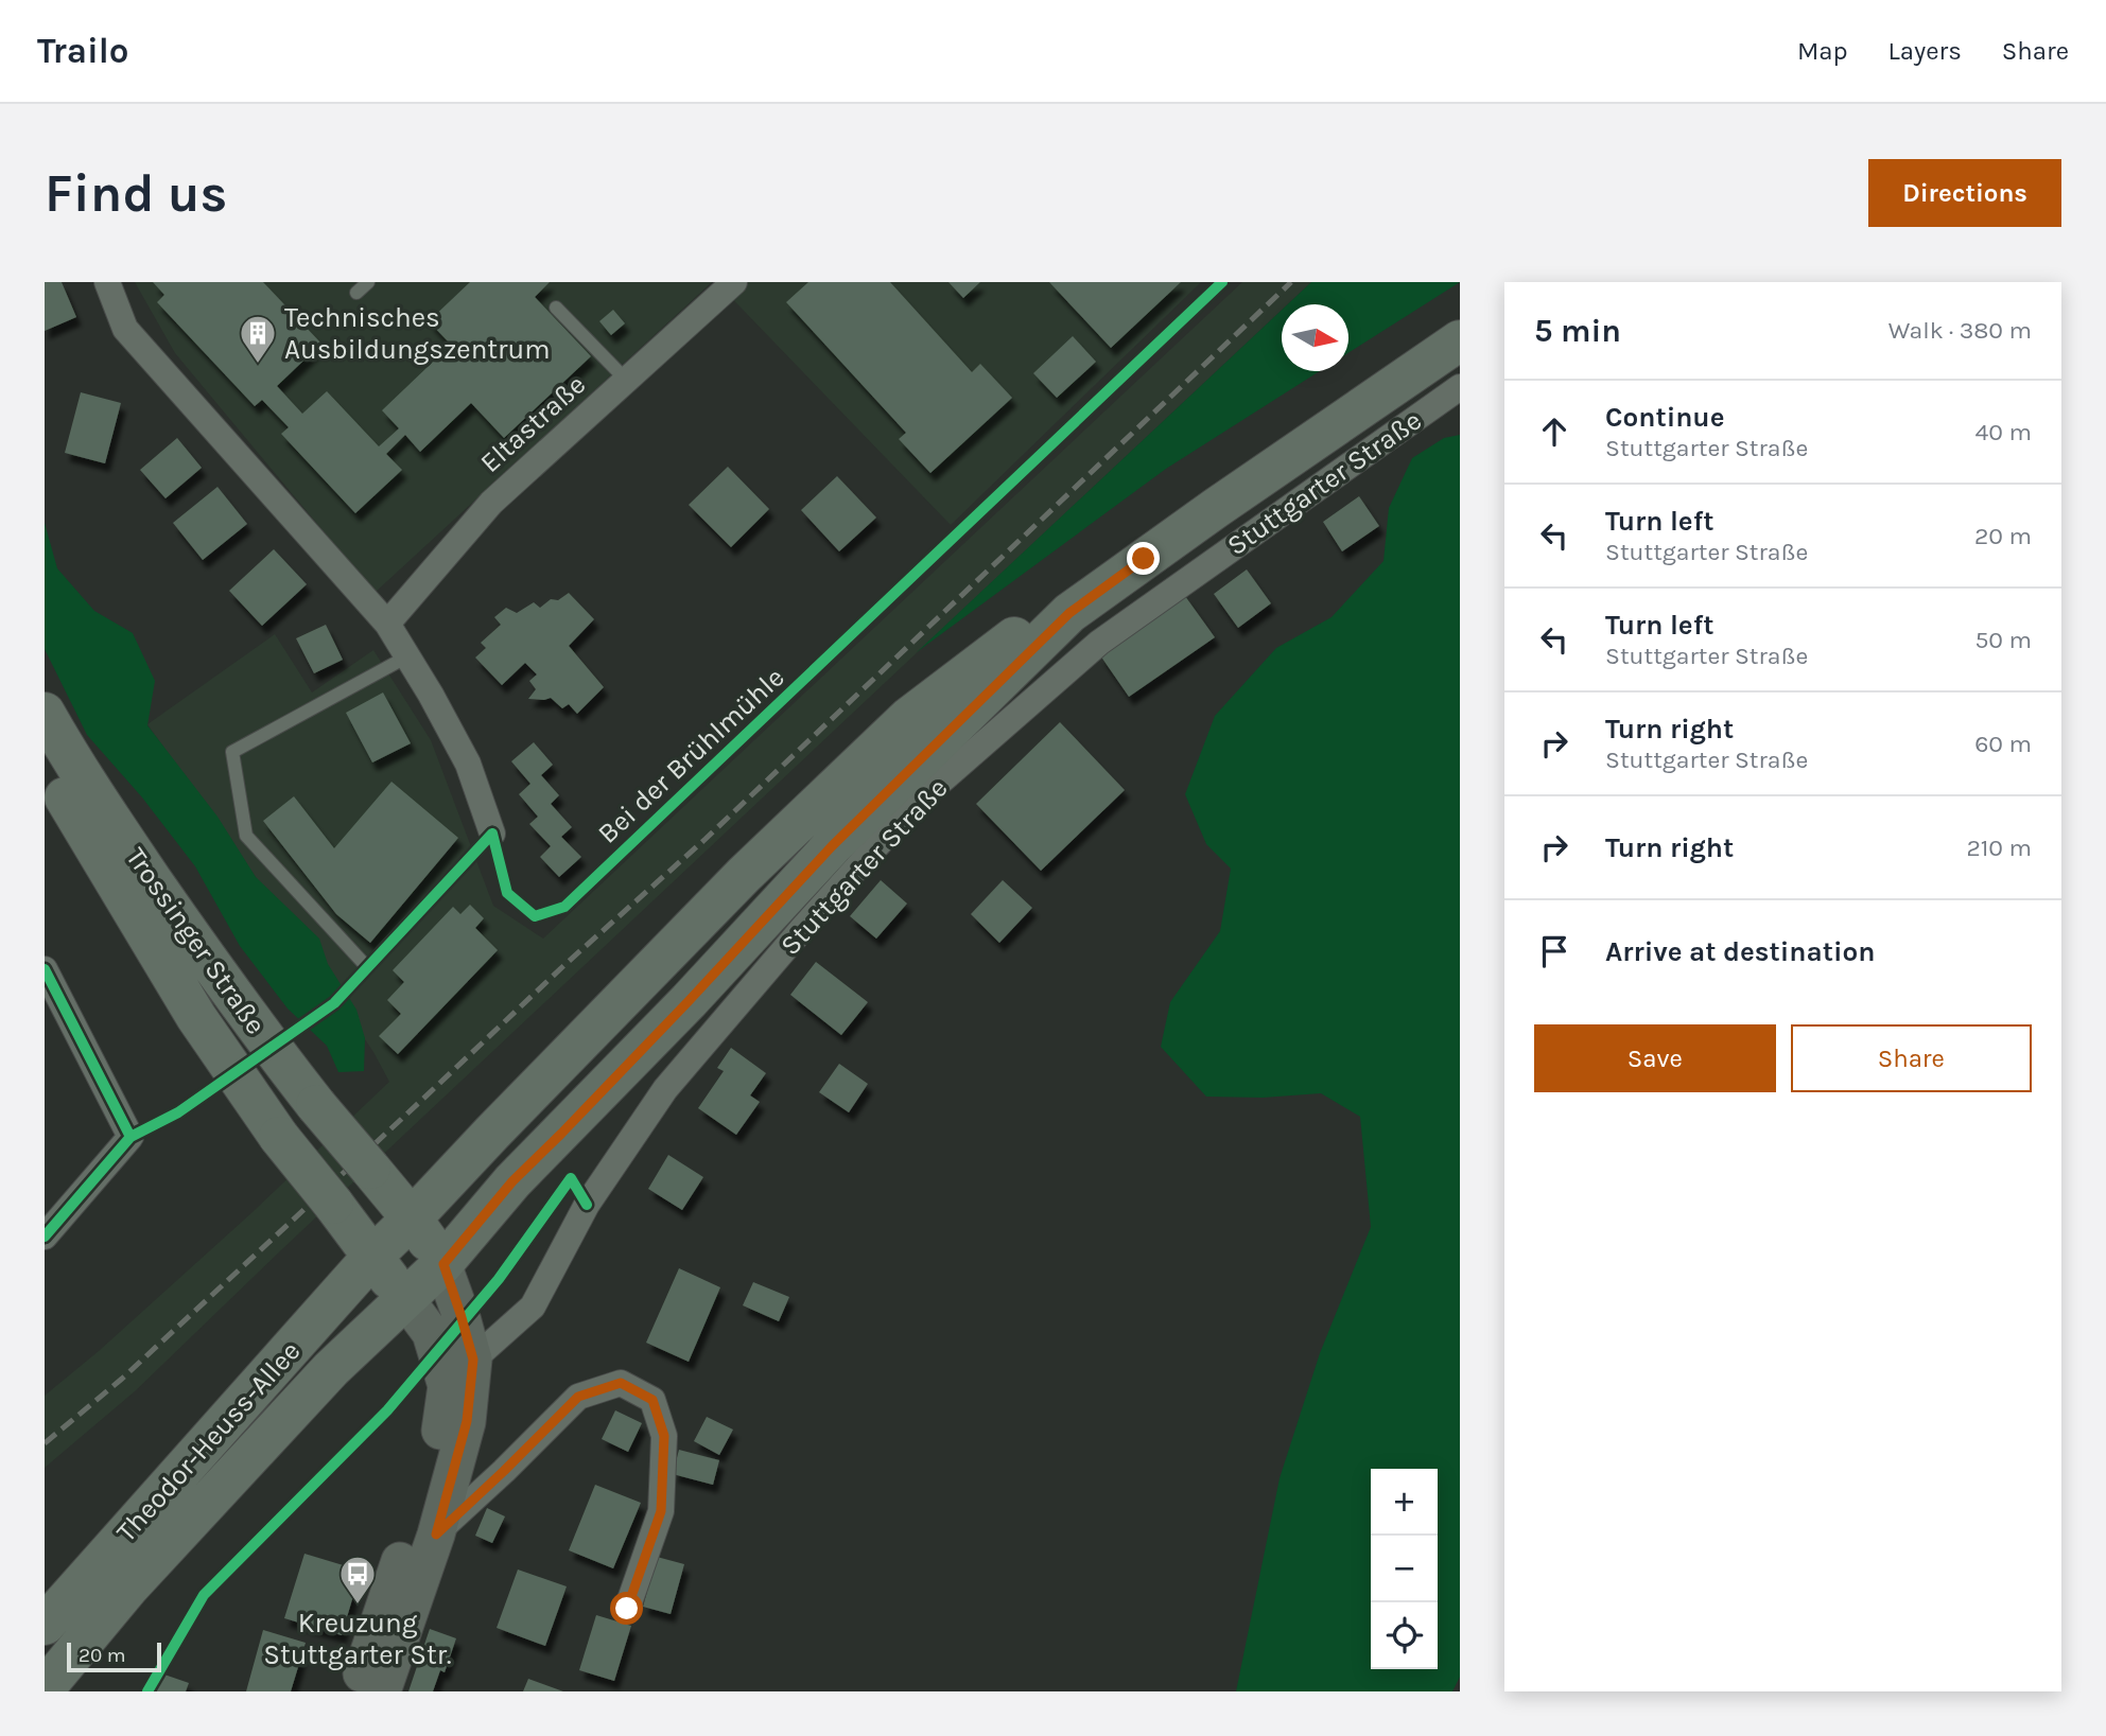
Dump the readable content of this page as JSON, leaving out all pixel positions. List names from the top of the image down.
{
  "streets": {
    "main road": ["Trossinger Straße", "Theodor-Heuss-Allee"],
    "street": ["Eltastraße", "Stuttgarter Straße"],
    "cycle path": ["Bei der Brühlmühle"]
  },
  "crossings": [
    ["Trossinger Straße", "Theodor-Heuss-Allee"]
  ],
  "places": {
    "building": ["Technisches Ausbildungszentrum"],
    "bus stop": ["Kreuzung Stuttgarter Str."]
  },
  "scale_bar": "20 m",
  "north": "right",
  "page": {
    "header": "Trailo",
    "nav": ["Map", "Layers", "Share"],
    "buttons": [
      "Directions",
      ["Save", "Share"]
    ],
    "title": "Find us",
    "heading": ["5 min", "Walk · 380 m"],
    "list": [
      ["Continue", "Stuttgarter Straße", "40 m"],
      ["Turn left", "Stuttgarter Straße", "20 m"],
      ["Turn left", "Stuttgarter Straße", "50 m"],
      ["Turn right", "Stuttgarter Straße", "60 m"],
      ["Turn right", "210 m"],
      "Arrive at destination"
    ],
    "map_buttons": ["+", "−"],
    "scale": "20 m"
  }
}
